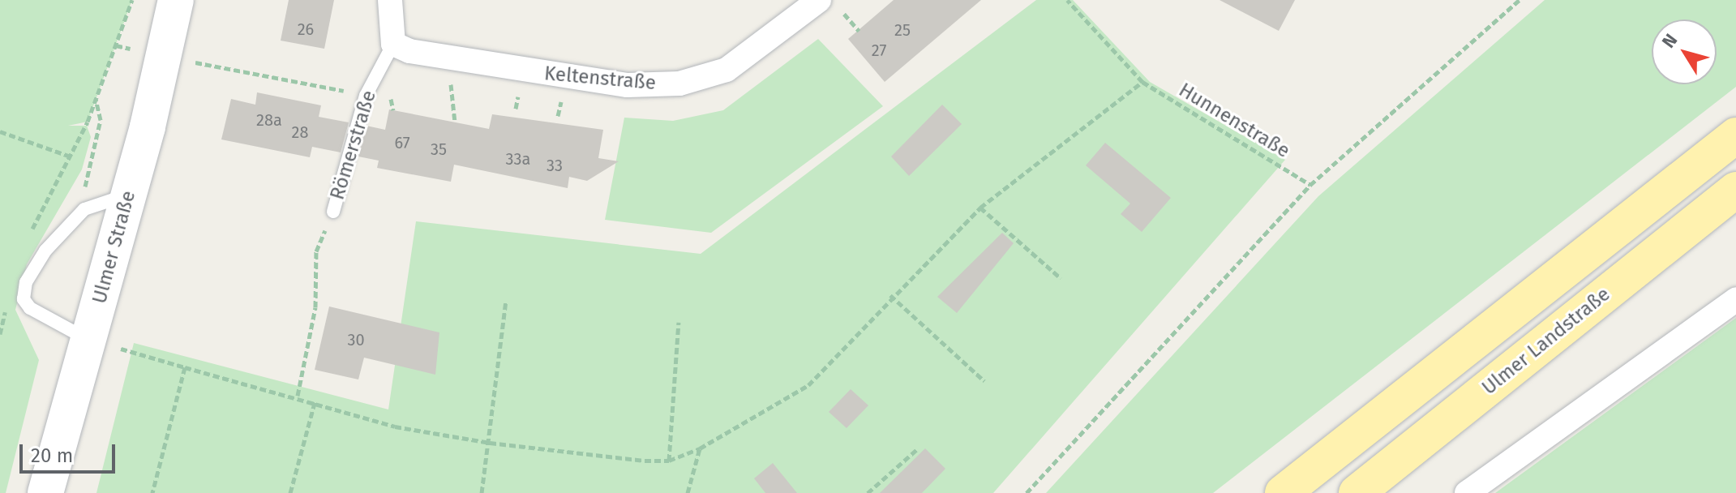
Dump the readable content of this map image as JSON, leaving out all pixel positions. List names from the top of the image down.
{
  "streets": {
    "main road": ["Ulmer Landstraße"],
    "street": ["Keltenstraße", "Ulmer Straße"],
    "lane": ["Römerstraße"],
    "path": ["Hunnenstraße"]
  },
  "house_numbers": [
    "26",
    "25",
    "27",
    "28a",
    "28",
    "67",
    "35",
    "33a",
    "33",
    "30"
  ],
  "scale_bar": "20 m",
  "north": "top left"
}
